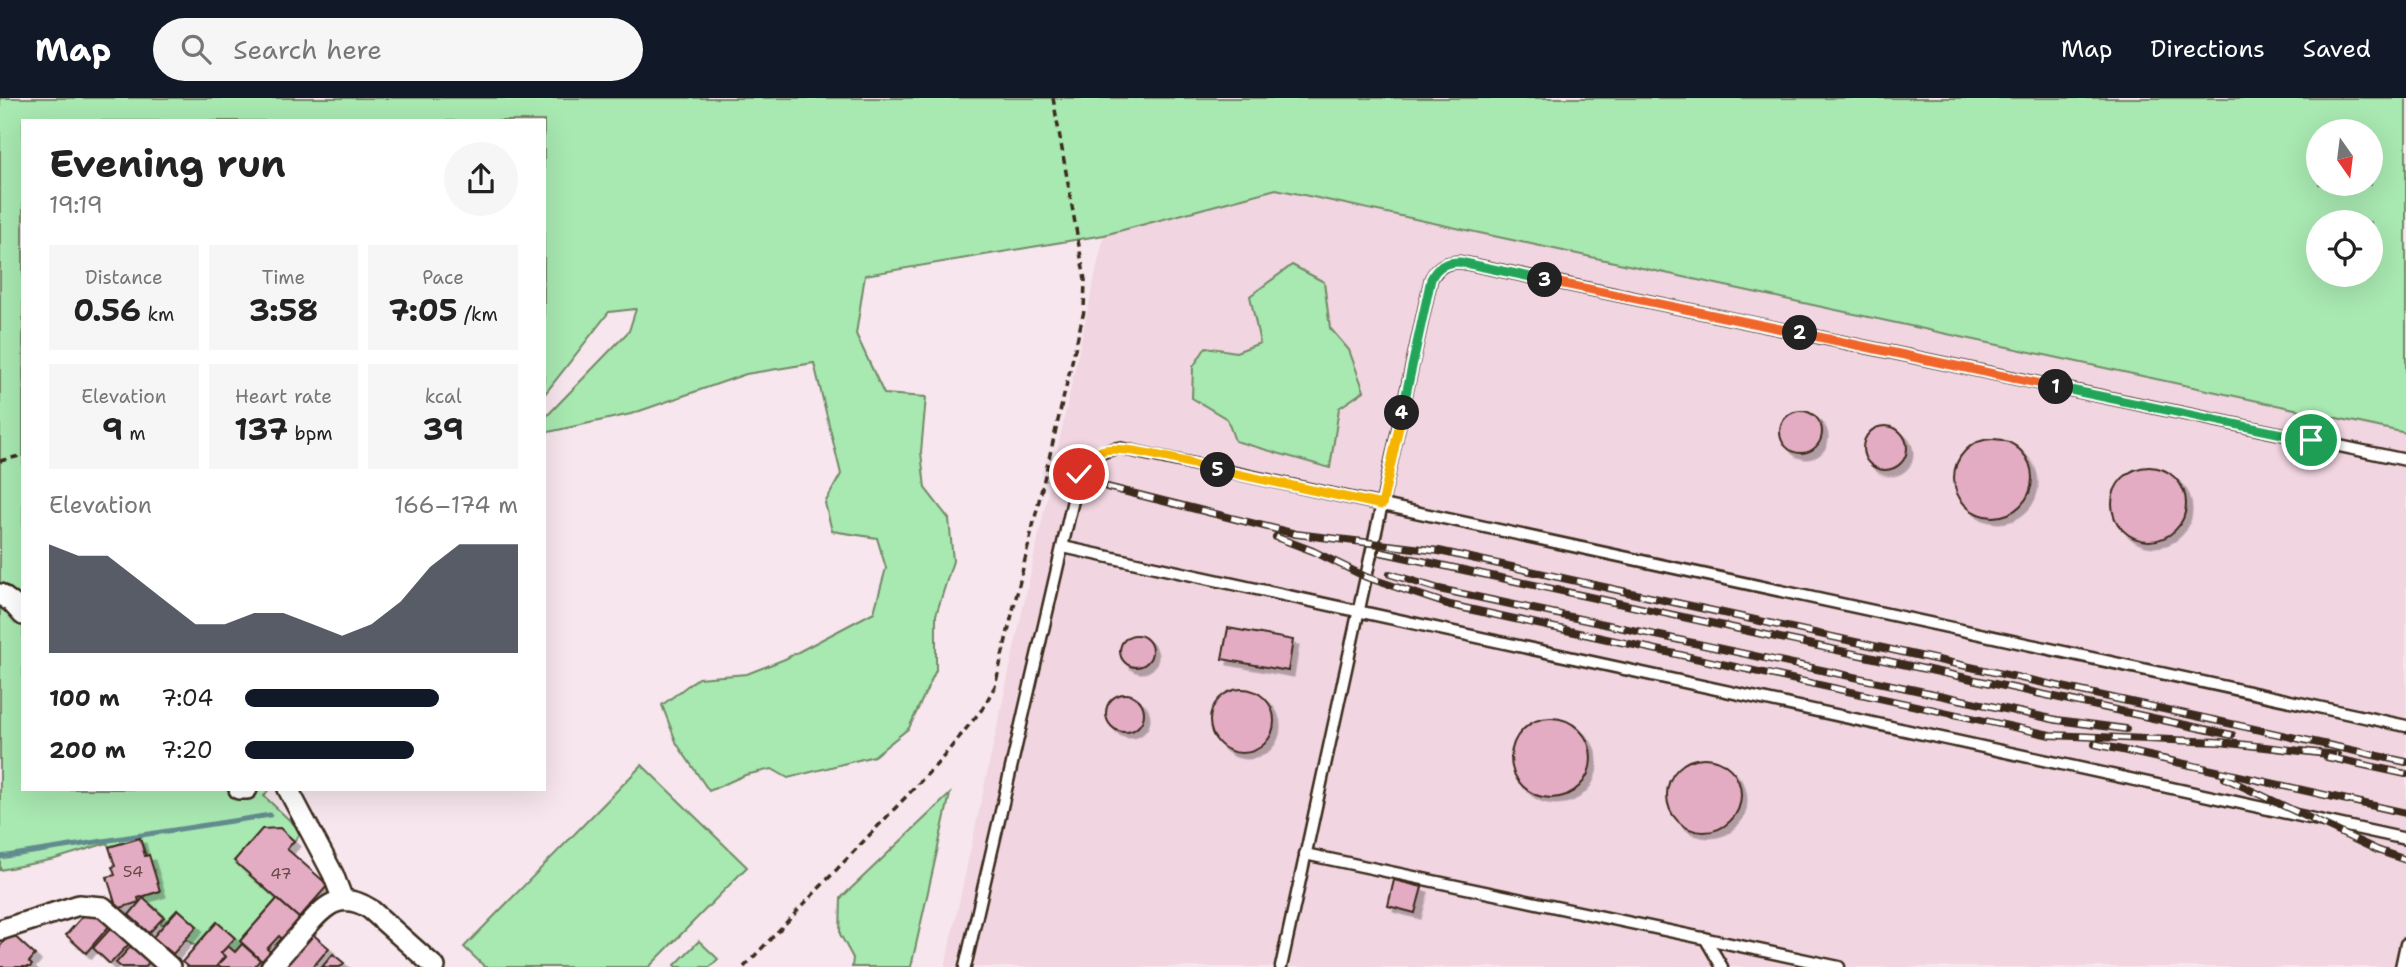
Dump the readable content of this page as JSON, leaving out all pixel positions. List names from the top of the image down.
{
  "house_numbers": ["54", "47"],
  "north": "bottom",
  "page": {
    "header": "Map",
    "search": "Search here",
    "nav": ["Map", "Directions", "Saved"],
    "heading": ["Evening run", "19:19"],
    "stats": [
      ["Distance", "0.56 km"],
      ["Time", "3:58"],
      ["Pace", "7:05 /km"],
      ["Elevation", "9 m"],
      ["Heart rate", "137 bpm"],
      ["kcal", "39"]
    ],
    "pins": [
      "3",
      "2",
      "1",
      "4",
      "5"
    ],
    "chart": ["Elevation", "166–174 m"],
    "list": [
      {
        "name": "100 m",
        "note": "7:04"
      },
      {
        "name": "200 m",
        "note": "7:20"
      }
    ]
  }
}
